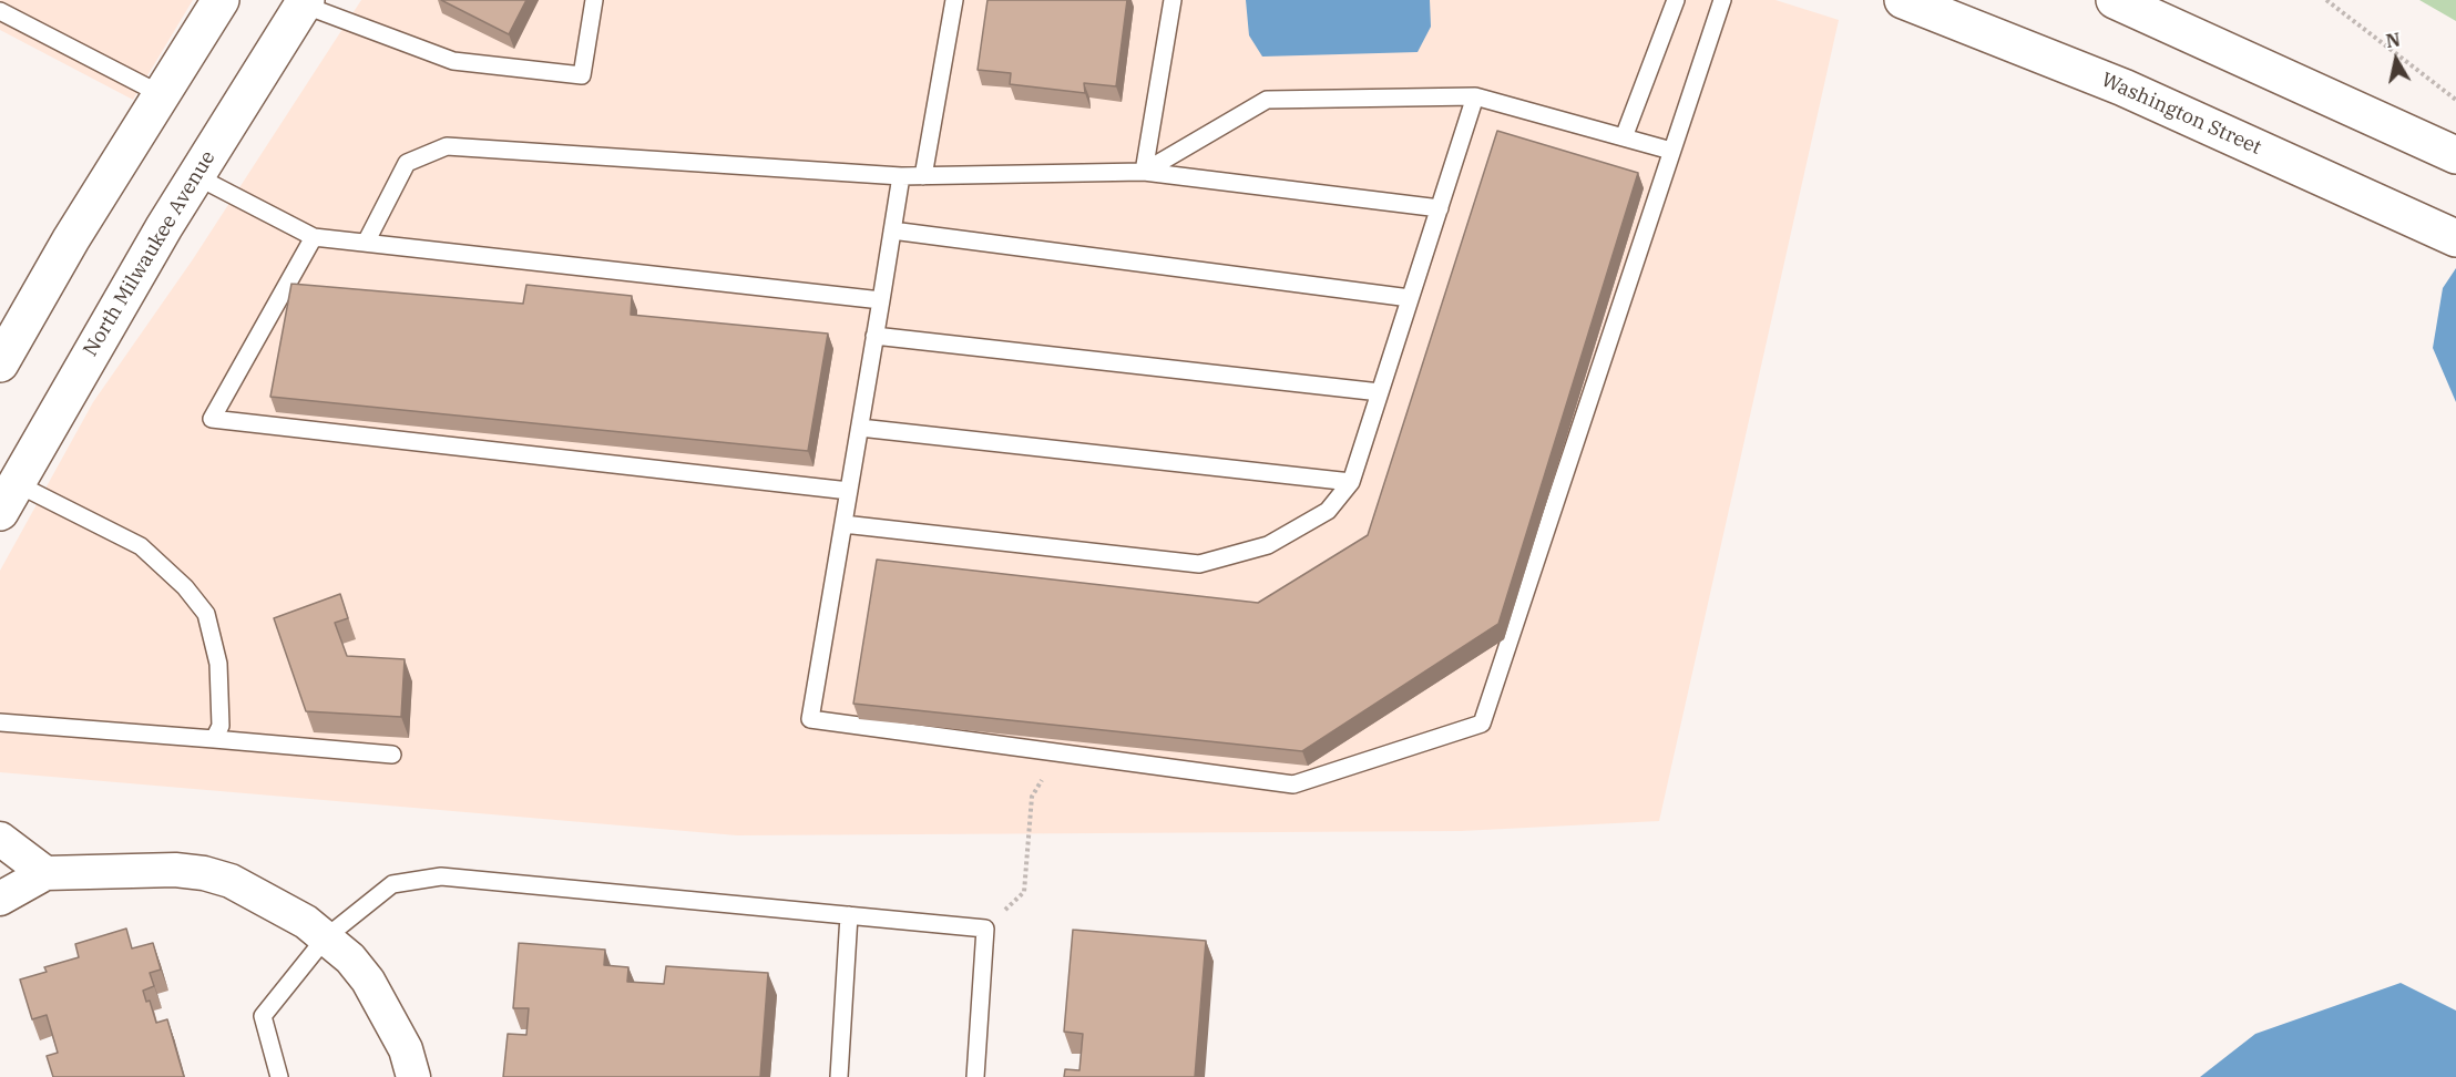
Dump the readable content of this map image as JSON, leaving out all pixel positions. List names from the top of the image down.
{
  "streets": {
    "main road": ["Washington Street", "North Milwaukee Avenue"]
  },
  "north": "top"
}
